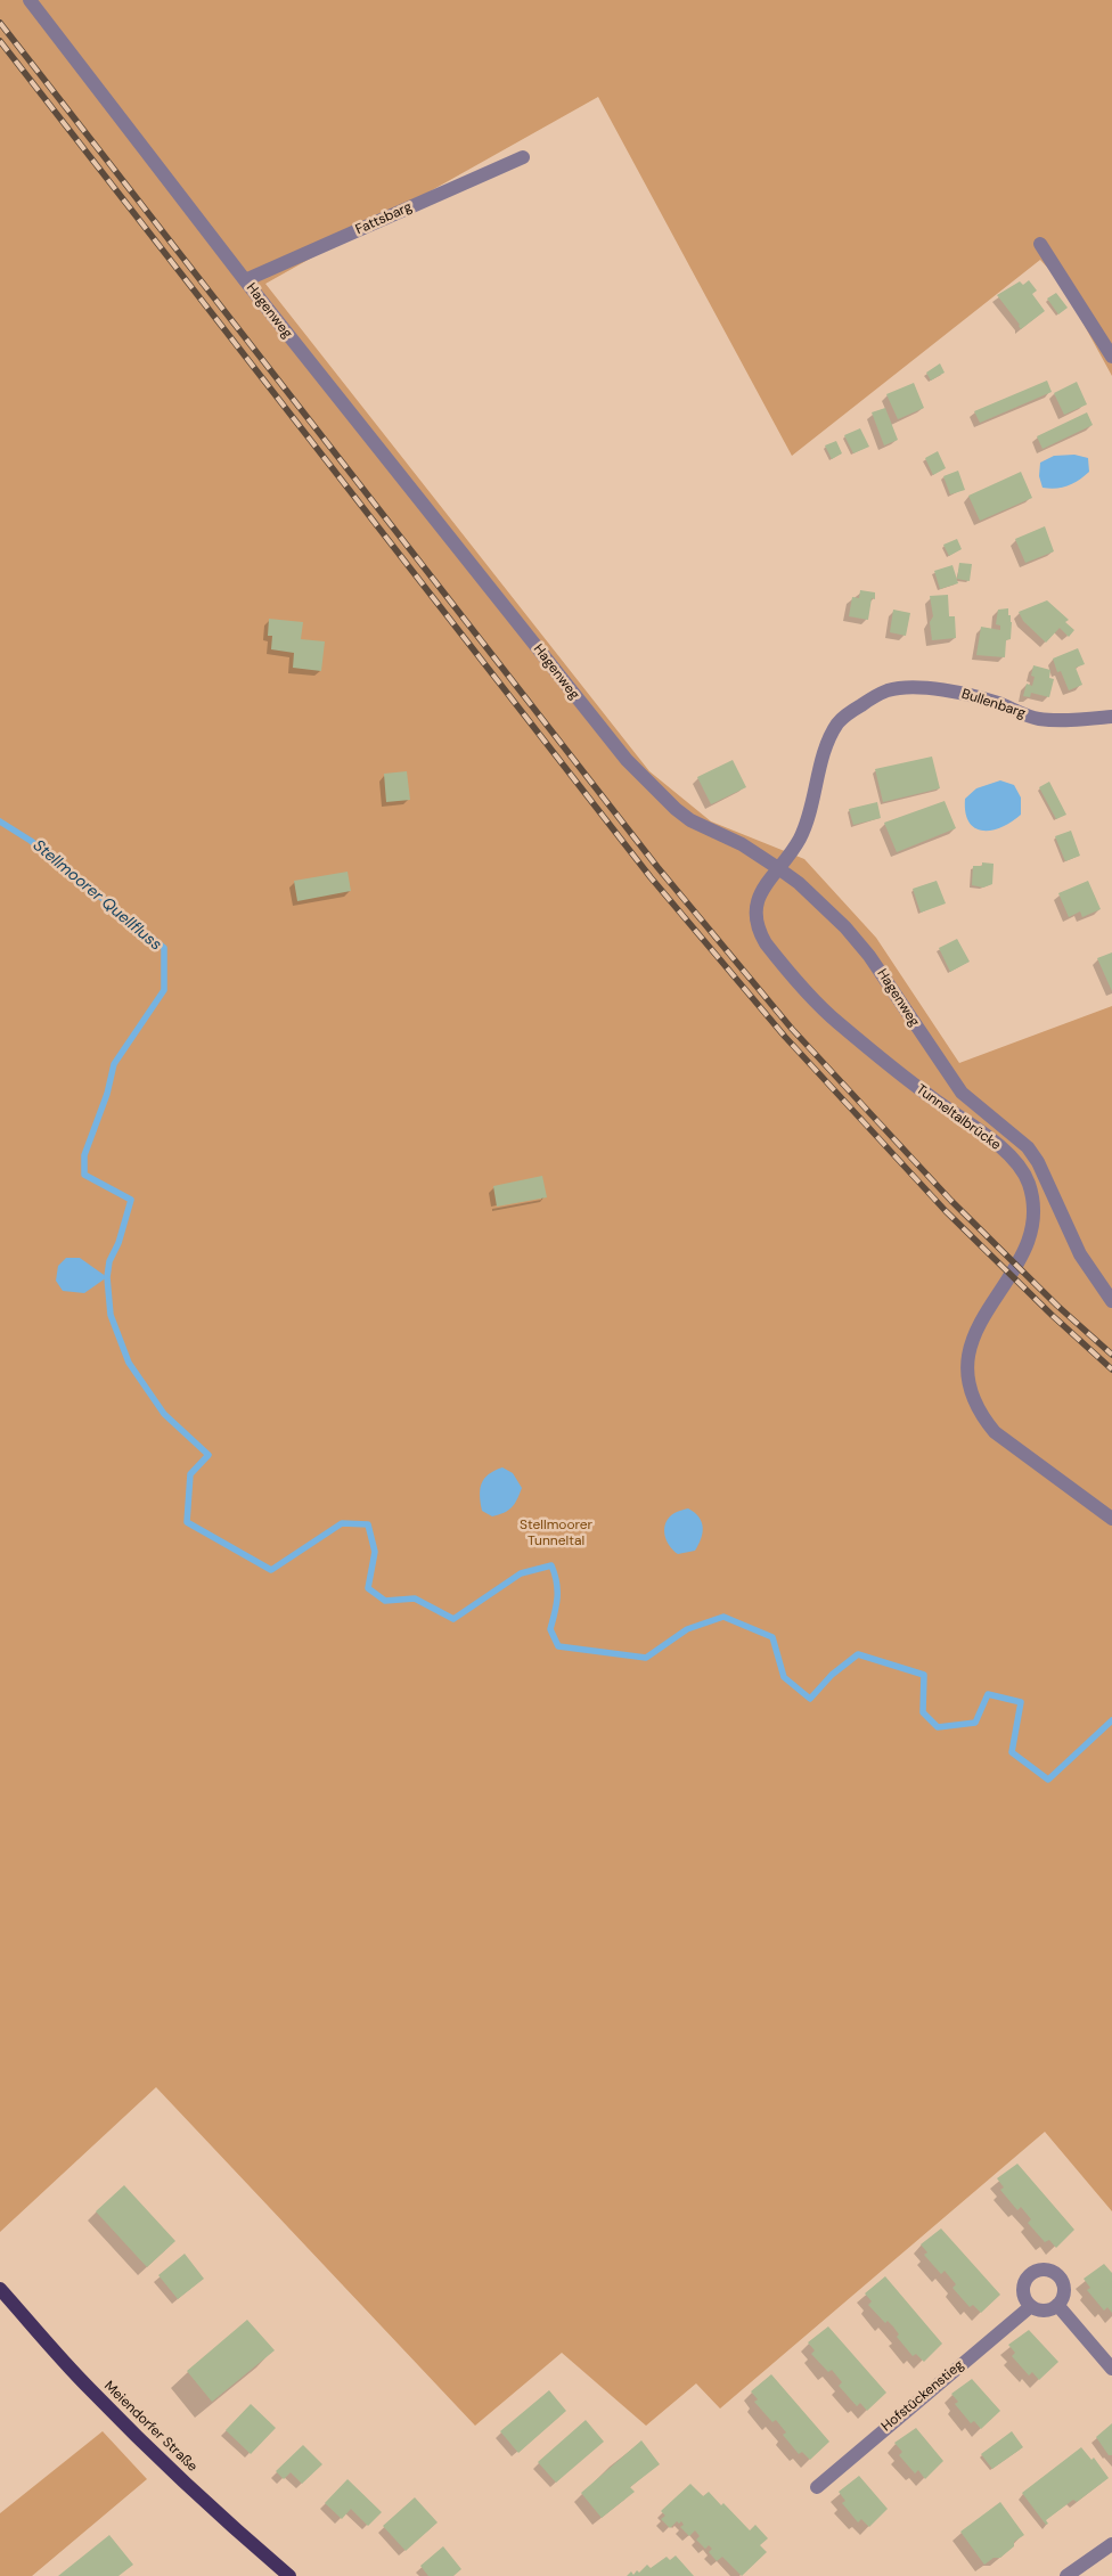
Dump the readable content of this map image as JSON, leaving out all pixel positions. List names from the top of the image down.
{
  "streets": {
    "main road": ["Meiendorfer Straße"],
    "street": [
      "Fattsbarg",
      "Hagenweg",
      "Bullenbarg",
      "Tunneltalbrücke",
      "Hofstückenstieg"
    ]
  },
  "crossings": [
    ["Fattsbarg", "Hagenweg"],
    ["Hagenweg", "Bullenbarg"],
    ["Hagenweg", "Tunneltalbrücke"],
    ["Bullenbarg", "Tunneltalbrücke"]
  ],
  "water": ["Stellmoorer Quellfluss"],
  "parks": ["Stellmoorer Tunneltal"]
}
